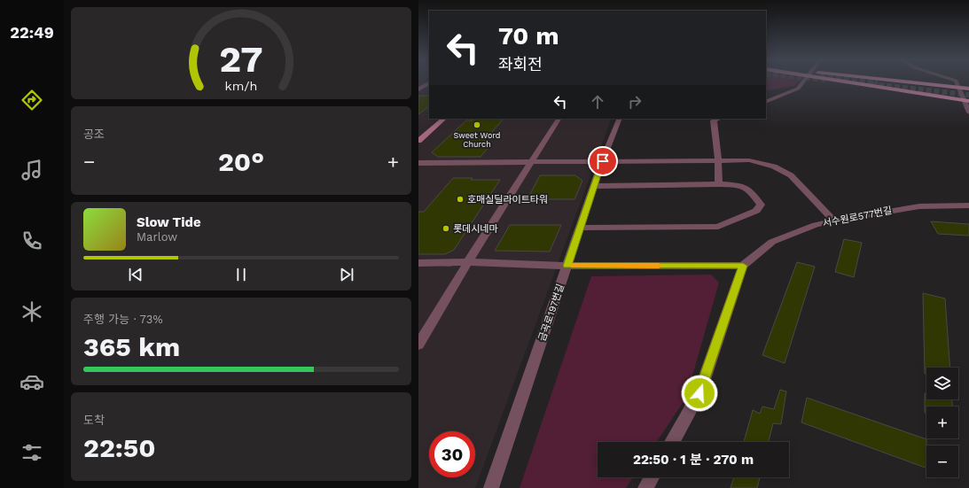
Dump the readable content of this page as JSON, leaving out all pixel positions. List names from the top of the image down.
{
  "streets": {
    "street": ["서수원로577번길", "금곡로197번길"]
  },
  "places": ["Sweet Word Church", "호매실딜라이트타워", "롯데시네마"],
  "page": {
    "tabs": "22:49",
    "turn": ["70 m", "좌회전"],
    "tile": [
      "공조",
      ["주행 가능 · 73%", "365 km"],
      ["도착", "22:50"]
    ],
    "heat": ["−", "20°", "+"],
    "song": ["Slow Tide", "Marlow"],
    "map_buttons": ["+", "−"],
    "limit": "30",
    "trip": "22:50 · 1 분 · 270 m",
    "gauge": ["27", "km/h"]
  }
}
